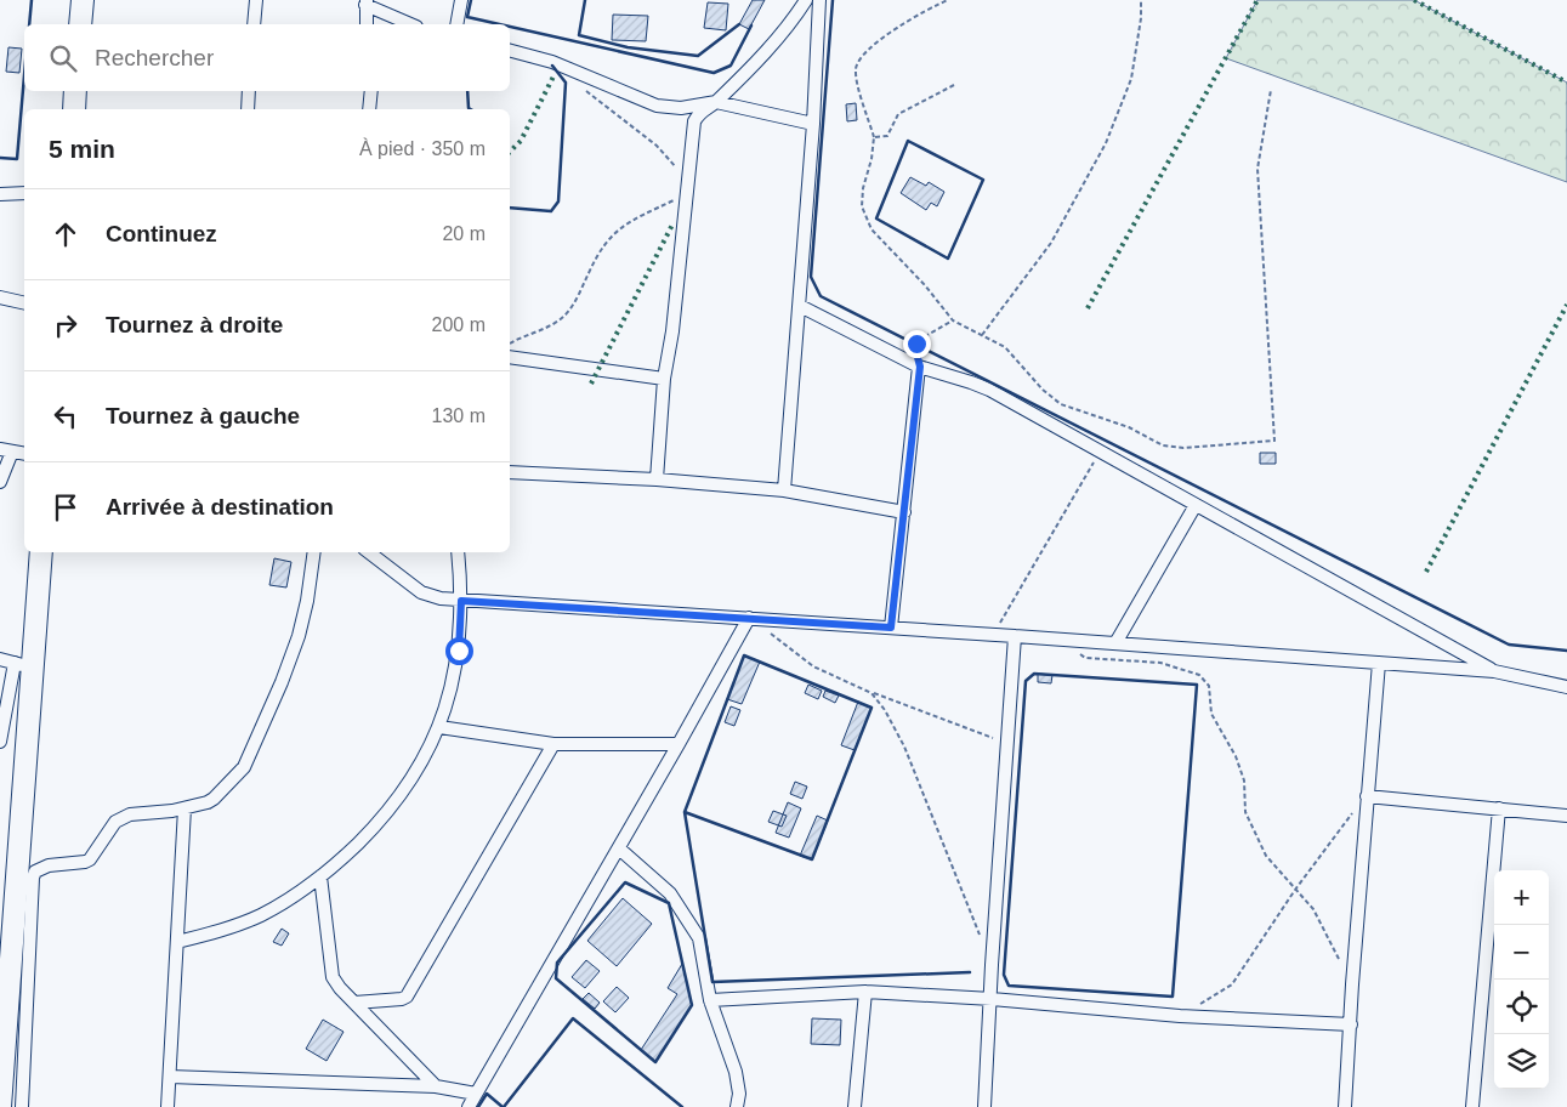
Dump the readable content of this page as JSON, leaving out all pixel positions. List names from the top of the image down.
{
  "page": {
    "search": "Rechercher",
    "heading": ["5 min", "À pied · 350 m"],
    "list": [
      ["Continuez", "20 m"],
      ["Tournez à droite", "200 m"],
      ["Tournez à gauche", "130 m"],
      "Arrivée à destination"
    ],
    "map_buttons": ["+", "−"]
  }
}
